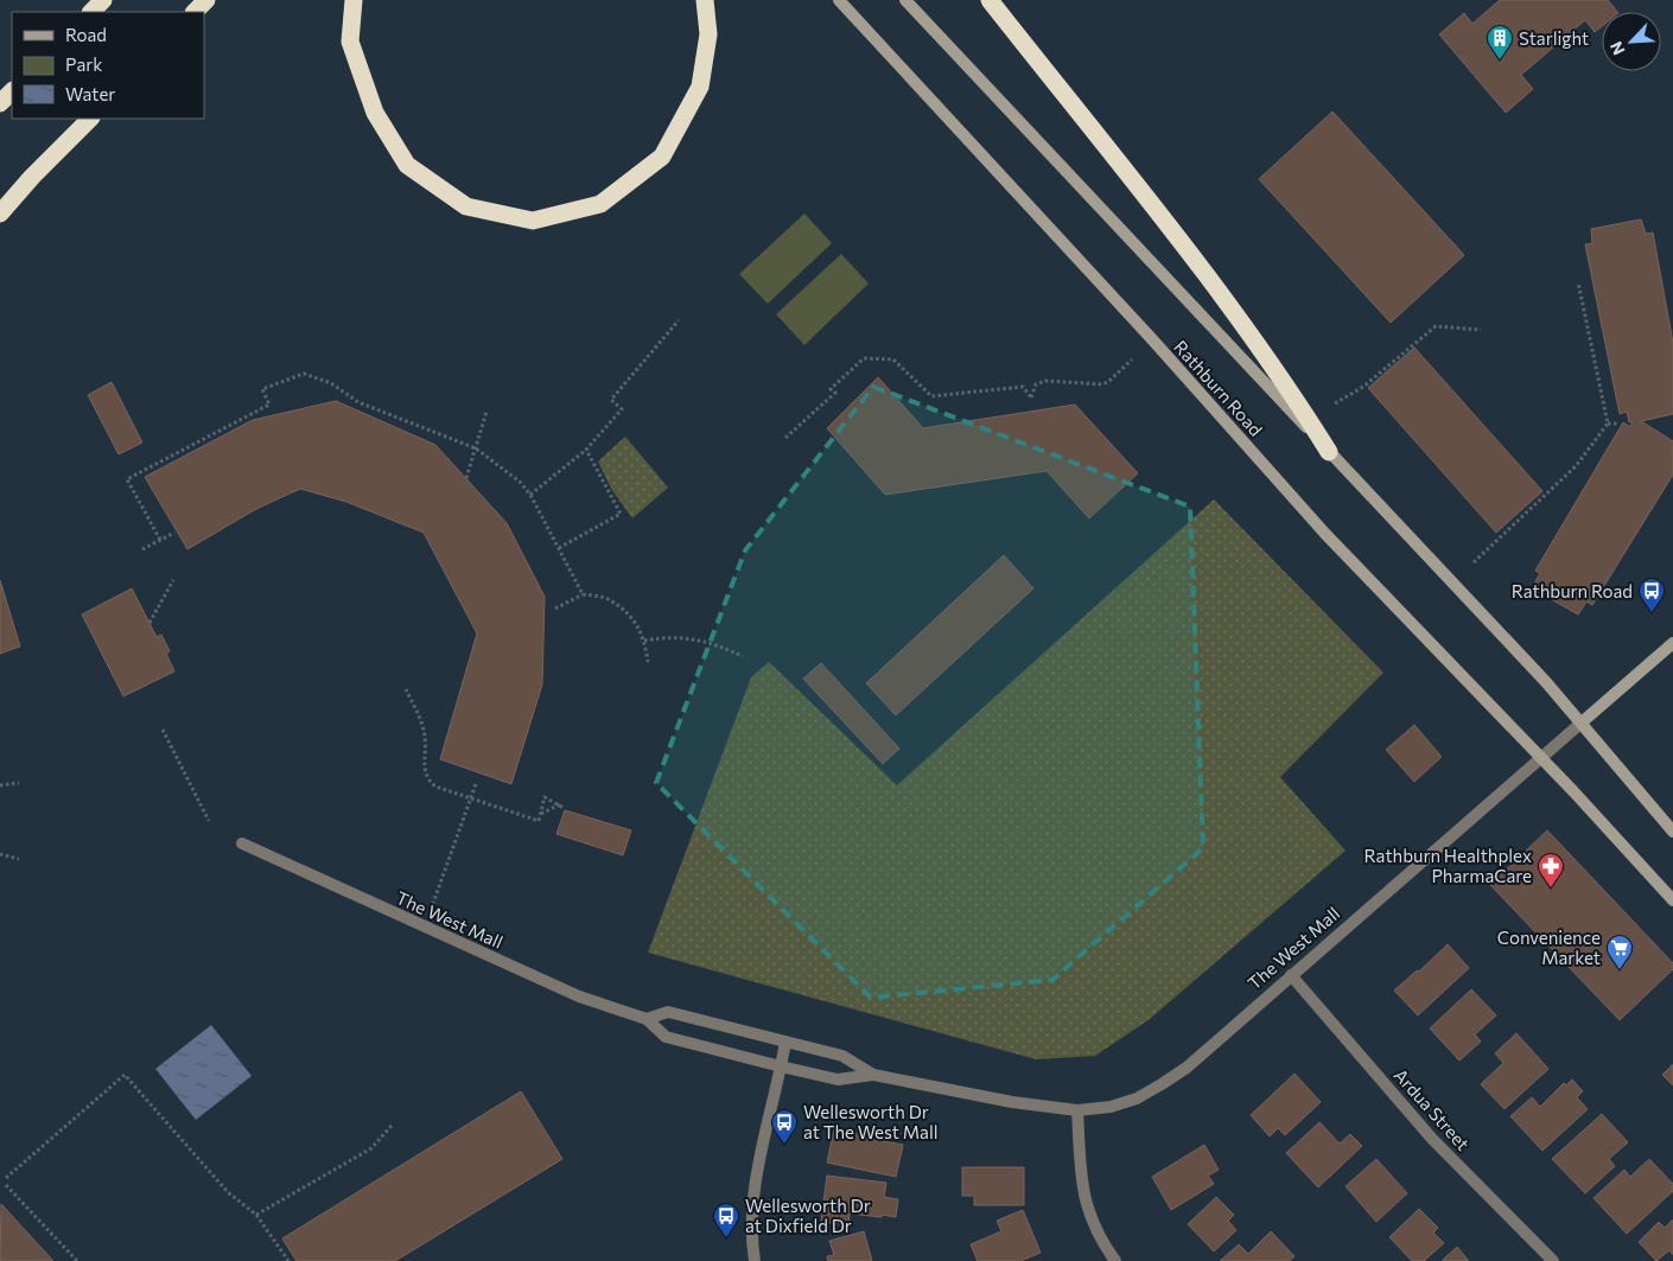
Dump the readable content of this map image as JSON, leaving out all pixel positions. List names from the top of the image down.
{
  "streets": {
    "main road": ["Rathburn Road", "The West Mall"],
    "street": ["Ardua Street"]
  },
  "crossings": [
    ["Rathburn Road", "The West Mall"],
    ["The West Mall", "Ardua Street"]
  ],
  "places": {
    "building": ["Starlight"],
    "bus stop": ["Rathburn Road", "Wellesworth Dr at The West Mall", "Wellesworth Dr at Dixfield Dr"],
    "pharmacy": ["Rathburn Healthplex PharmaCare"],
    "supermarket": ["Convenience Market"]
  },
  "legend": ["Road", "Park", "Water"],
  "north": "bottom left"
}
